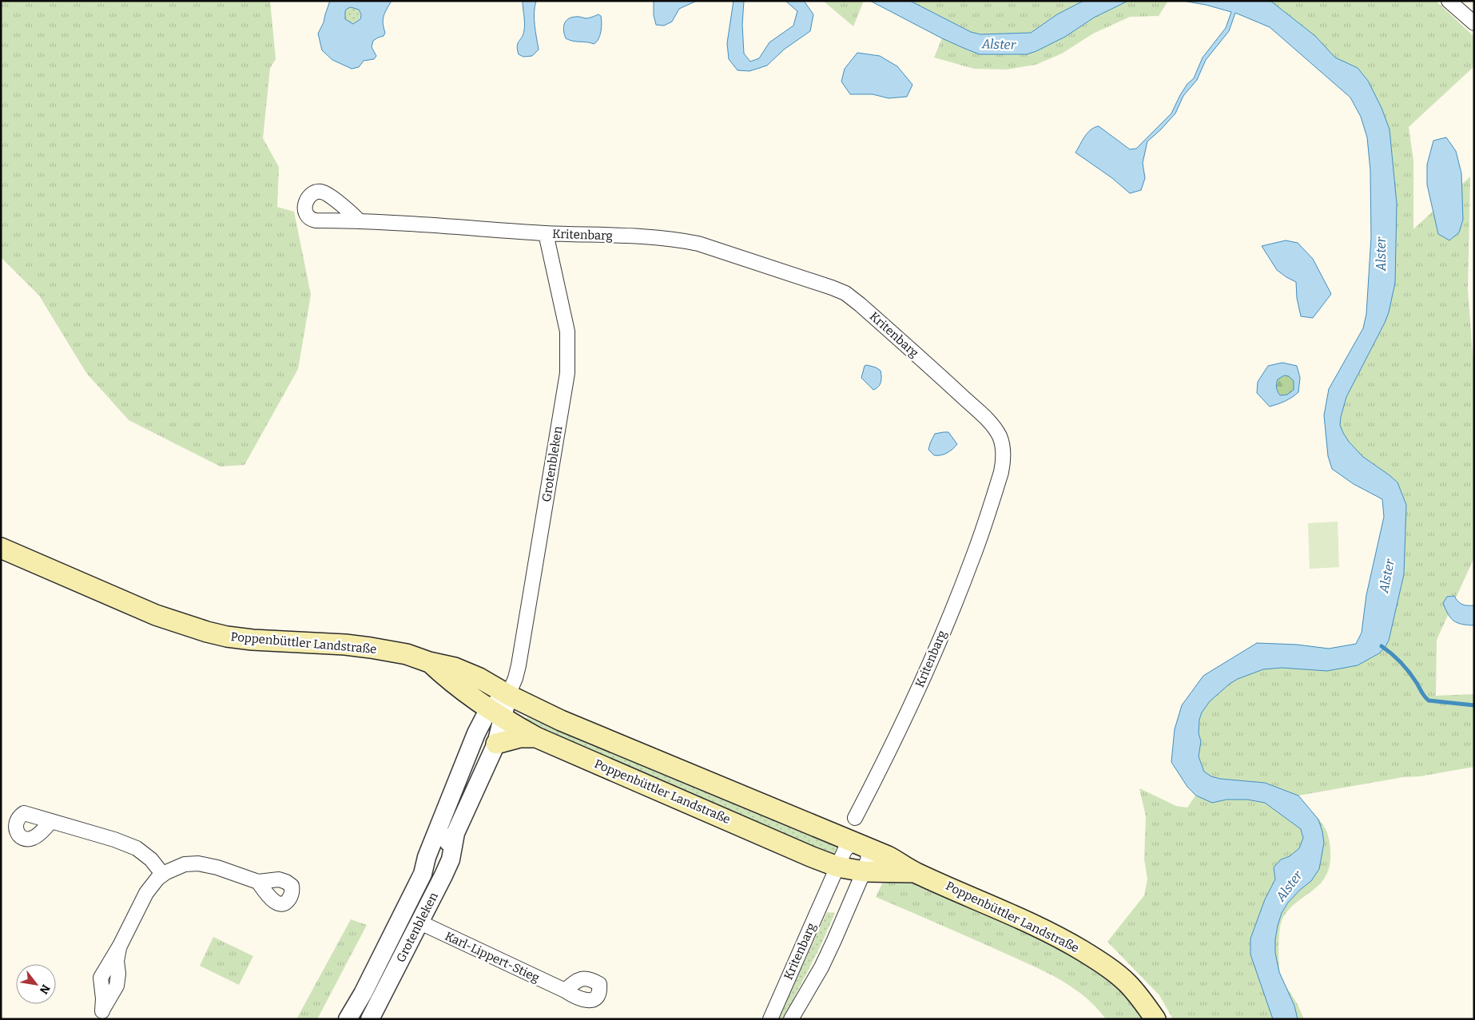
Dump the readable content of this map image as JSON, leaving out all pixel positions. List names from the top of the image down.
{
  "streets": {
    "main road": ["Poppenbüttler Landstraße"],
    "street": ["Kritenbarg", "Grotenbleken", "Karl-Lippert-Stieg"]
  },
  "crossings": [
    ["Kritenbarg", "Grotenbleken"],
    ["Kritenbarg", "Poppenbüttler Landstraße"],
    ["Grotenbleken", "Poppenbüttler Landstraße"],
    ["Grotenbleken", "Karl-Lippert-Stieg"]
  ],
  "water": ["Alster"],
  "north": "bottom right"
}
